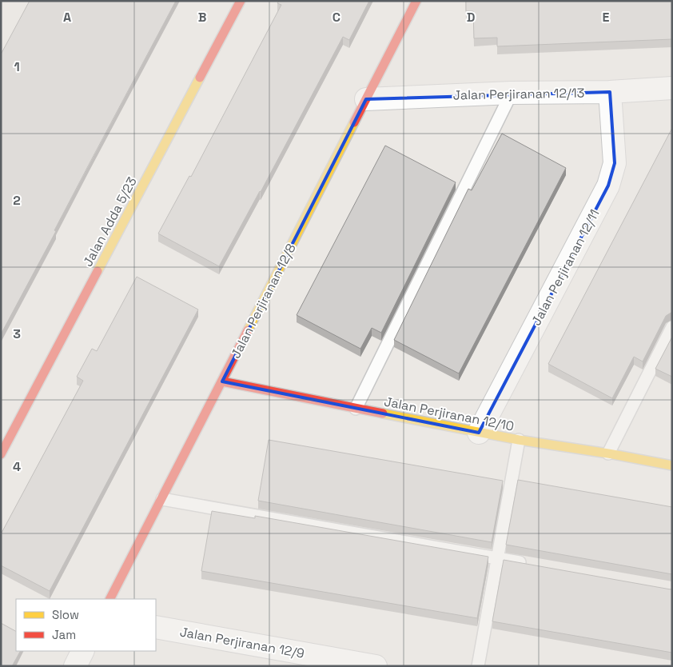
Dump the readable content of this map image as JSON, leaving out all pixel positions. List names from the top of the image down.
{
  "streets": {
    "street": [
      "Jalan Perjiranan 12/13",
      "Jalan Adda 5/23",
      "Jalan Perjiranan 12/11",
      "Jalan Perjiranan 12/8",
      "Jalan Perjiranan 12/10",
      "Jalan Perjiranan 12/9"
    ]
  },
  "crossings": [
    ["Jalan Perjiranan 12/13", "Jalan Perjiranan 12/11"],
    ["Jalan Perjiranan 12/13", "Jalan Perjiranan 12/8"],
    ["Jalan Perjiranan 12/11", "Jalan Perjiranan 12/10"],
    ["Jalan Perjiranan 12/8", "Jalan Perjiranan 12/10"]
  ],
  "legend": ["Slow", "Jam"],
  "grid": {
    "columns": [
      "A",
      "B",
      "C",
      "D",
      "E"
    ],
    "rows": [
      "1",
      "2",
      "3",
      "4"
    ]
  }
}
